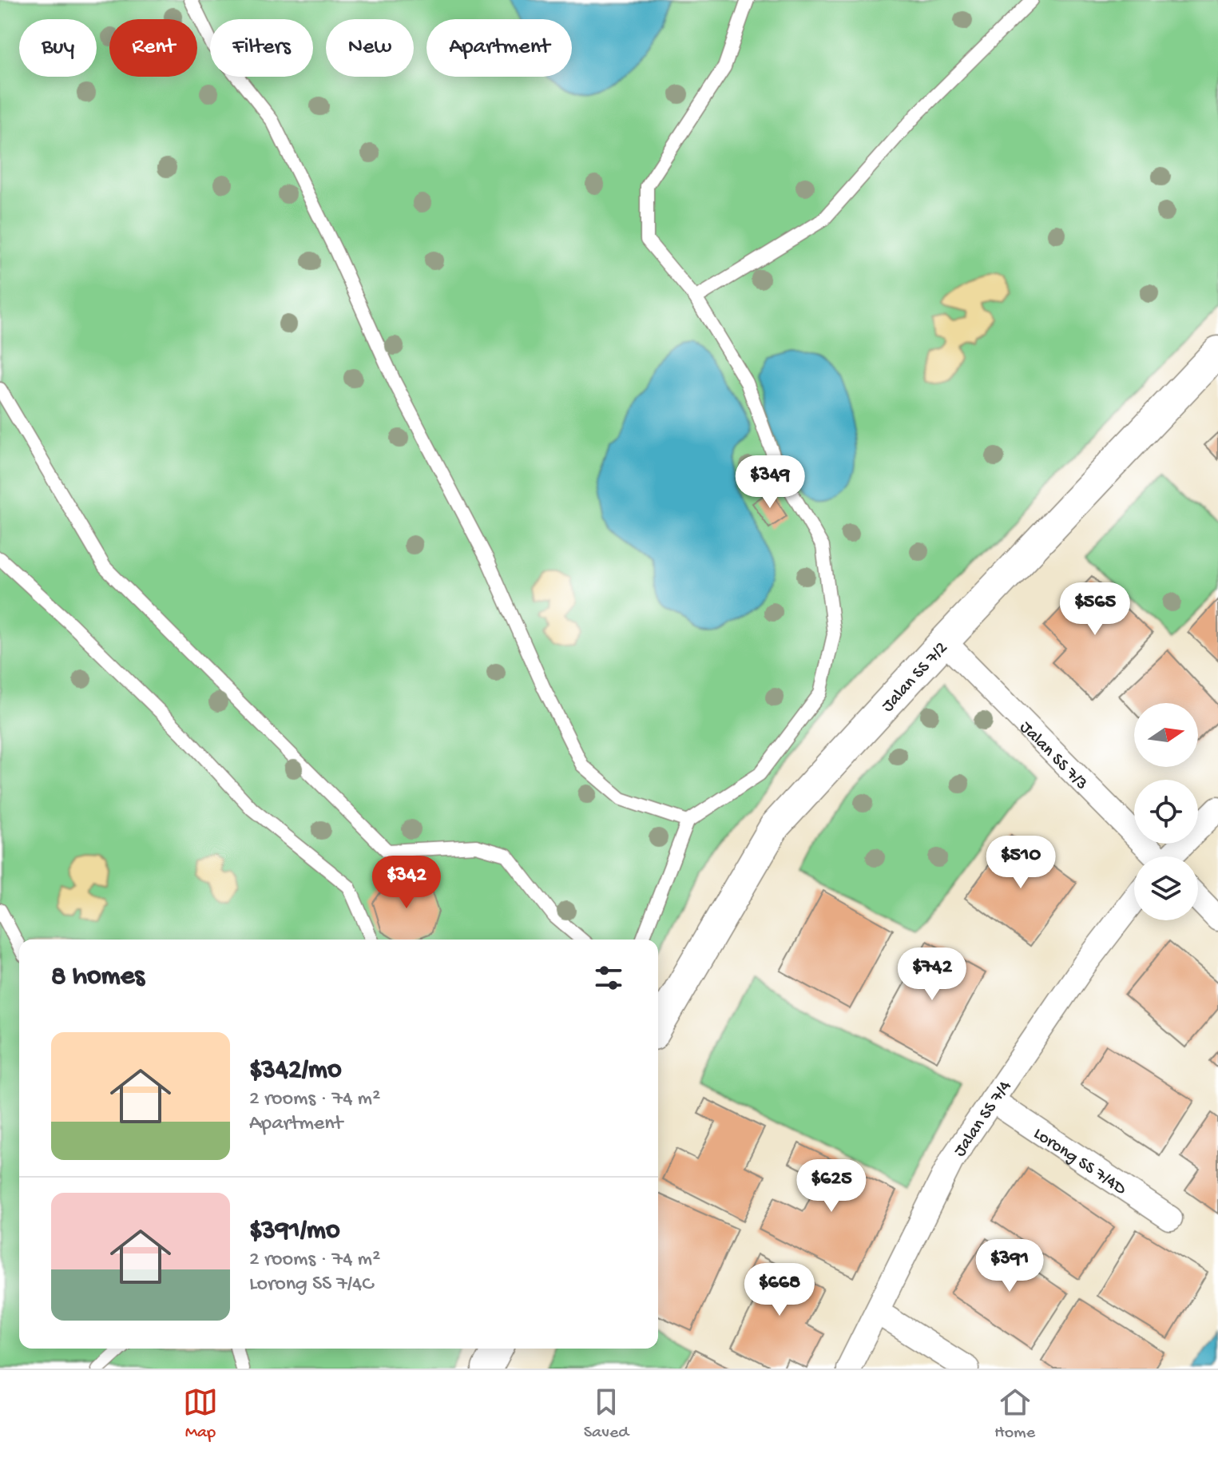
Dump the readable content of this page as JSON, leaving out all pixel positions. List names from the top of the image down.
{
  "streets": {
    "street": [
      "Jalan SS 7/2",
      "Jalan SS 7/3",
      "Jalan SS 7/4",
      "Lorong SS 7/4D"
    ]
  },
  "crossings": [
    ["Jalan SS 7/2", "Jalan SS 7/3"],
    ["Jalan SS 7/4", "Lorong SS 7/4D"]
  ],
  "north": "right",
  "page": {
    "chip": [
      "Buy",
      "Rent",
      "Filters",
      "New",
      "Apartment"
    ],
    "price": [
      "$349",
      "$565",
      "$510",
      "$342",
      "$742",
      "$625",
      "$391",
      "$668"
    ],
    "heading": "8 homes",
    "list": [
      {
        "name": "$342/mo",
        "note": "2 rooms · 74 m² · Apartment"
      },
      {
        "name": "$391/mo",
        "note": "2 rooms · 74 m² · Lorong SS 7/4C"
      }
    ],
    "tabs": ["Map", "Saved", "Home"]
  }
}
